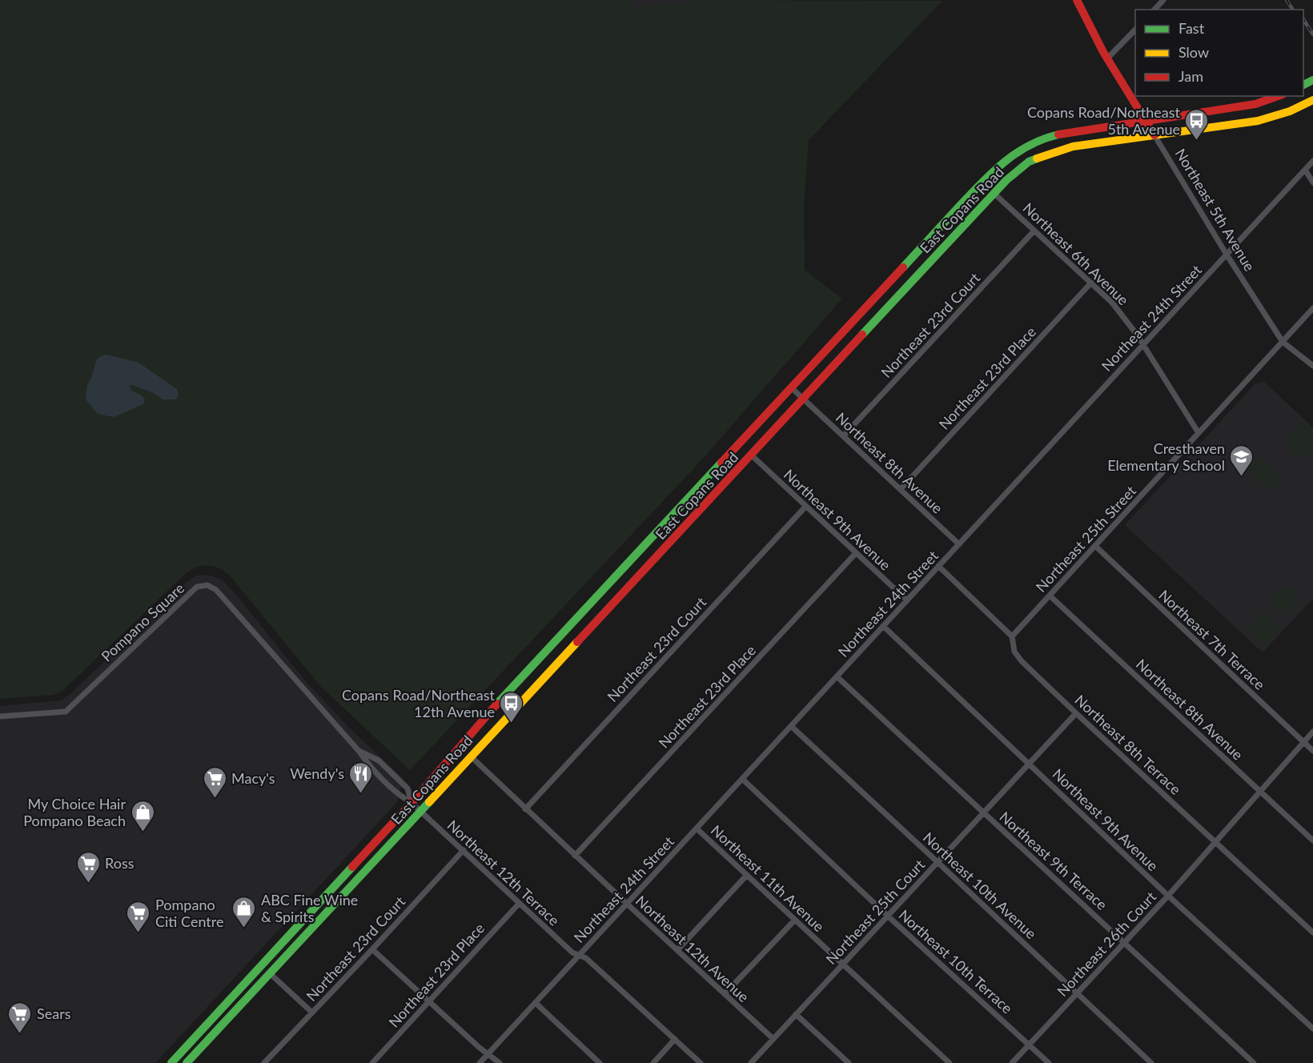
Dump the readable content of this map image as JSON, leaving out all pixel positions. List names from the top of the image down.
{
  "streets": {
    "main road": ["East Copans Road", "Northeast 5th Avenue"],
    "street": [
      "Northeast 6th Avenue",
      "Northeast 24th Street",
      "Northeast 23rd Court",
      "Northeast 23rd Place",
      "Northeast 8th Avenue",
      "Northeast 9th Avenue",
      "Northeast 25th Street",
      "Pompano Square",
      "Northeast 7th Terrace",
      "Northeast 8th Terrace",
      "Northeast 9th Terrace",
      "Northeast 12th Terrace",
      "Northeast 11th Avenue",
      "Northeast 10th Avenue",
      "Northeast 25th Court",
      "Northeast 26th Court",
      "Northeast 12th Avenue",
      "Northeast 10th Terrace"
    ]
  },
  "crossings": [
    ["East Copans Road", "Northeast 5th Avenue"],
    ["East Copans Road", "Northeast 6th Avenue"],
    ["East Copans Road", "Northeast 8th Avenue"],
    ["East Copans Road", "Northeast 9th Avenue"],
    ["East Copans Road", "Pompano Square"],
    ["East Copans Road", "Northeast 12th Terrace"],
    ["East Copans Road", "Northeast 12th Avenue"],
    ["Northeast 5th Avenue", "Northeast 24th Street"],
    ["Northeast 5th Avenue", "Northeast 25th Street"],
    ["Northeast 6th Avenue", "Northeast 24th Street"],
    ["Northeast 6th Avenue", "Northeast 23rd Court"],
    ["Northeast 6th Avenue", "Northeast 23rd Place"],
    ["Northeast 6th Avenue", "Northeast 25th Street"],
    ["Northeast 24th Street", "Northeast 8th Avenue"],
    ["Northeast 24th Street", "Northeast 9th Avenue"],
    ["Northeast 24th Street", "Northeast 8th Terrace"],
    ["Northeast 24th Street", "Northeast 9th Terrace"],
    ["Northeast 24th Street", "Northeast 12th Terrace"],
    ["Northeast 24th Street", "Northeast 11th Avenue"],
    ["Northeast 24th Street", "Northeast 10th Avenue"],
    ["Northeast 24th Street", "Northeast 12th Avenue"],
    ["Northeast 24th Street", "Northeast 10th Terrace"],
    ["Northeast 23rd Court", "Northeast 8th Avenue"],
    ["Northeast 23rd Court", "Northeast 9th Avenue"],
    ["Northeast 23rd Court", "Northeast 12th Terrace"],
    ["Northeast 23rd Court", "Northeast 12th Avenue"],
    ["Northeast 23rd Place", "Northeast 8th Avenue"],
    ["Northeast 23rd Place", "Northeast 9th Avenue"],
    ["Northeast 23rd Place", "Northeast 12th Terrace"],
    ["Northeast 23rd Place", "Northeast 12th Avenue"],
    ["Northeast 8th Avenue", "Northeast 25th Street"],
    ["Northeast 8th Avenue", "Northeast 26th Court"],
    ["Northeast 9th Avenue", "Northeast 25th Court"],
    ["Northeast 9th Avenue", "Northeast 26th Court"],
    ["Northeast 25th Street", "Northeast 7th Terrace"],
    ["Northeast 25th Street", "Northeast 8th Terrace"],
    ["Pompano Square", "Northeast 12th Terrace"],
    ["Northeast 7th Terrace", "Northeast 26th Court"],
    ["Northeast 8th Terrace", "Northeast 25th Court"],
    ["Northeast 8th Terrace", "Northeast 26th Court"],
    ["Northeast 9th Terrace", "Northeast 25th Court"],
    ["Northeast 9th Terrace", "Northeast 26th Court"],
    ["Northeast 11th Avenue", "Northeast 25th Court"],
    ["Northeast 10th Avenue", "Northeast 25th Court"],
    ["Northeast 10th Avenue", "Northeast 26th Court"],
    ["Northeast 25th Court", "Northeast 12th Avenue"],
    ["Northeast 25th Court", "Northeast 10th Terrace"],
    ["Northeast 26th Court", "Northeast 10th Terrace"]
  ],
  "places": {
    "bus stop": ["Copans Road/Northeast 5th Avenue", "Copans Road/Northeast 12th Avenue"],
    "school or university": ["Cresthaven Elementary School"],
    "restaurant": ["Wendy's"],
    "supermarket": [
      "Macy's",
      "Ross",
      "Pompano Citi Centre",
      "Sears"
    ],
    "shop": ["My Choice Hair Pompano Beach", "ABC Fine Wine & Spirits"]
  },
  "legend": ["Fast", "Slow", "Jam"]
}
